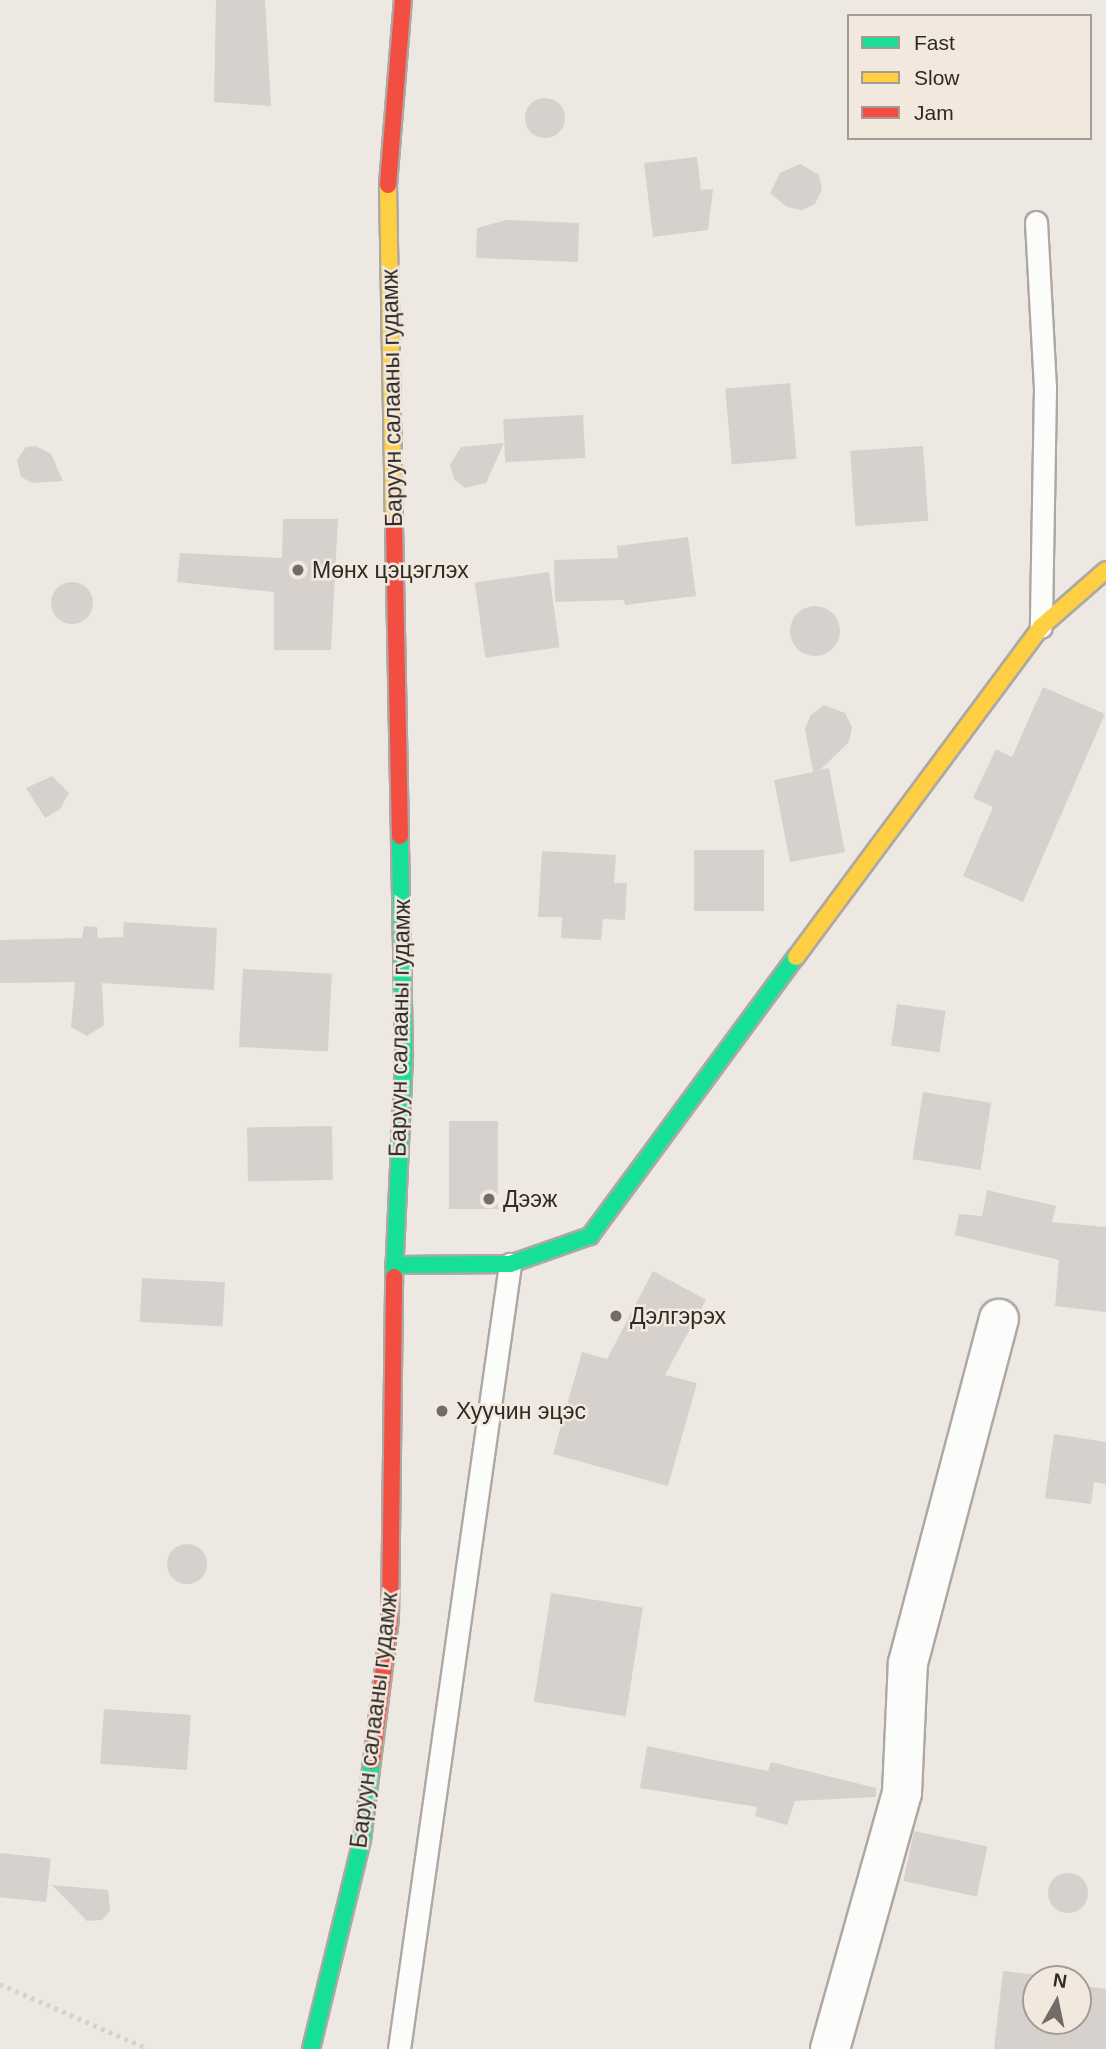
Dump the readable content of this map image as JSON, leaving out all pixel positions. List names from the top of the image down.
{
  "streets": {
    "main road": ["Баруун салааны гудамж"]
  },
  "places": [
    "Мөнх цэцэглэх",
    "Дээж",
    "Дэлгэрэх",
    "Хуучин эцэс"
  ],
  "legend": ["Fast", "Slow", "Jam"],
  "north": "top"
}
